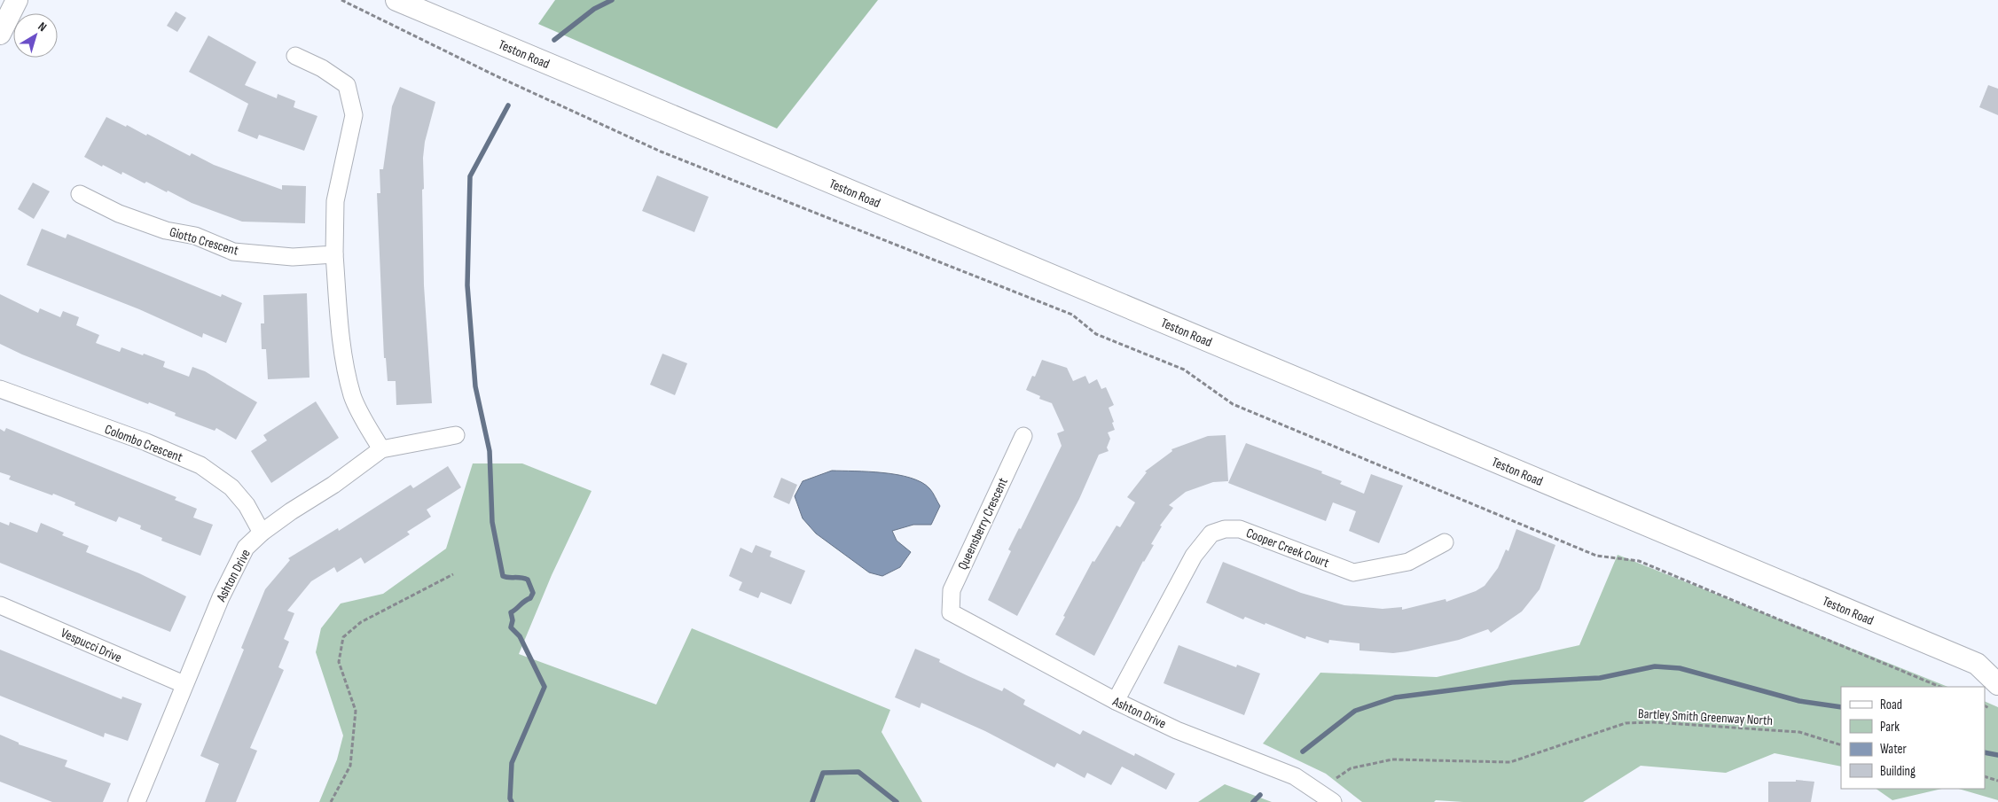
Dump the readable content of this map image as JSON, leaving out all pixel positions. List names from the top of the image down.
{
  "streets": {
    "main road": ["Teston Road"],
    "street": [
      "Giotto Crescent",
      "Colombo Crescent",
      "Queensberry Crescent",
      "Cooper Creek Court",
      "Ashton Drive",
      "Vespucci Drive"
    ],
    "path": ["Bartley Smith Greenway North"]
  },
  "crossings": [
    ["Colombo Crescent", "Ashton Drive"],
    ["Queensberry Crescent", "Ashton Drive"],
    ["Cooper Creek Court", "Ashton Drive"],
    ["Ashton Drive", "Vespucci Drive"]
  ],
  "legend": [
    "Road",
    "Park",
    "Water",
    "Building"
  ],
  "north": "top right"
}
